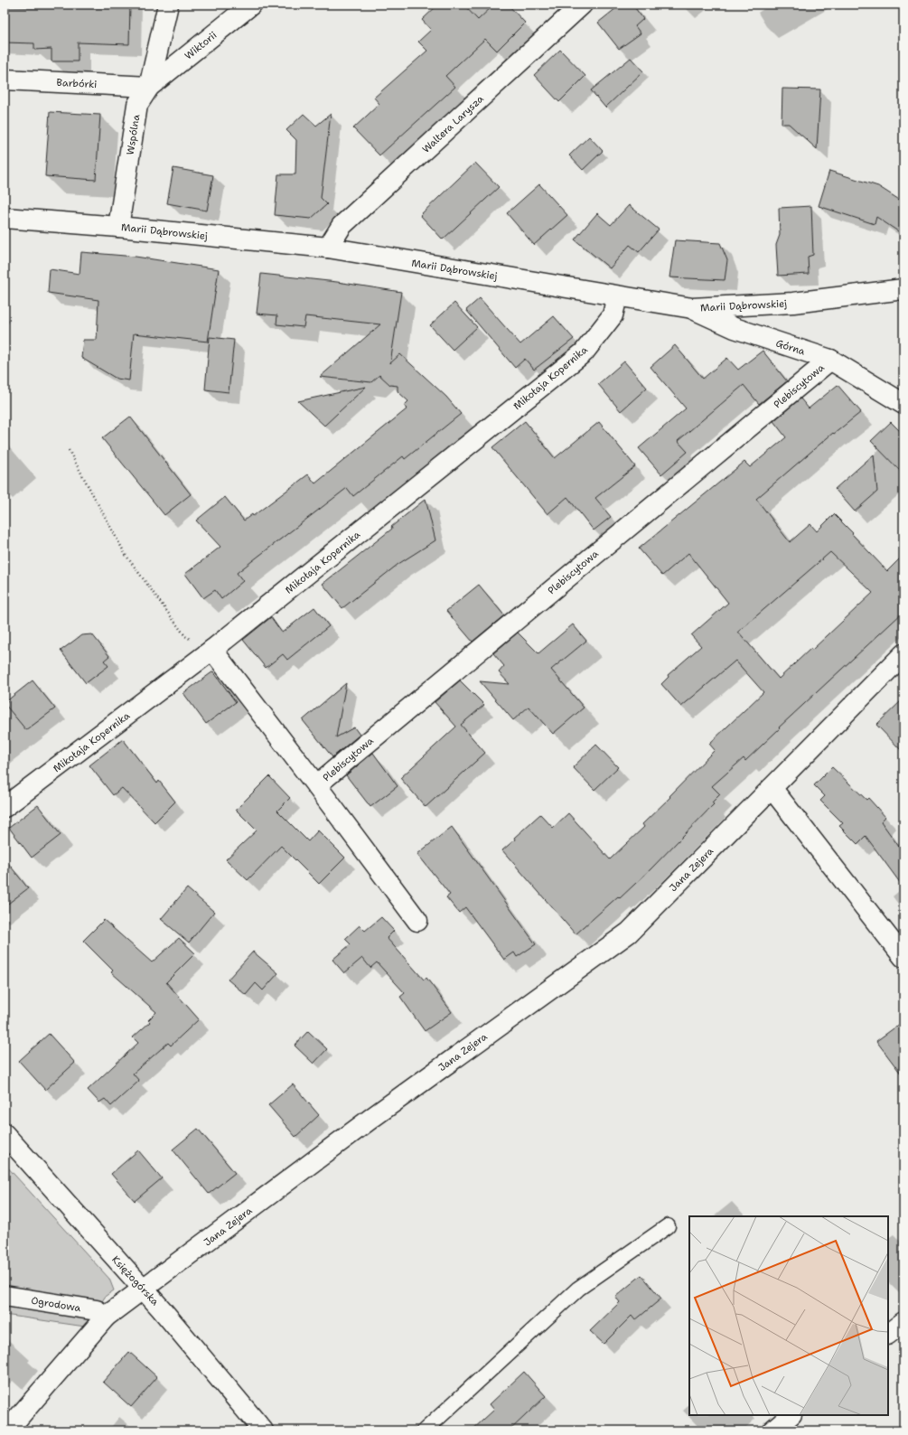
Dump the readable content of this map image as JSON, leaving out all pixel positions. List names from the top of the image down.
{
  "streets": {
    "street": [
      "Wiktorii",
      "Barbórki",
      "Waltera Larysza",
      "Wspólna",
      "Marii Dąbrowskiej",
      "Górna",
      "Mikołaja Kopernika",
      "Plebiscytowa",
      "Jana Zejera",
      "Księżogórska",
      "Ogrodowa"
    ]
  },
  "crossings": [
    ["Wiktorii", "Barbórki"],
    ["Wiktorii", "Wspólna"],
    ["Barbórki", "Wspólna"],
    ["Waltera Larysza", "Marii Dąbrowskiej"],
    ["Wspólna", "Marii Dąbrowskiej"],
    ["Marii Dąbrowskiej", "Górna"],
    ["Marii Dąbrowskiej", "Mikołaja Kopernika"],
    ["Górna", "Plebiscytowa"],
    ["Mikołaja Kopernika", "Plebiscytowa"],
    ["Jana Zejera", "Księżogórska"],
    ["Jana Zejera", "Ogrodowa"]
  ]
}
